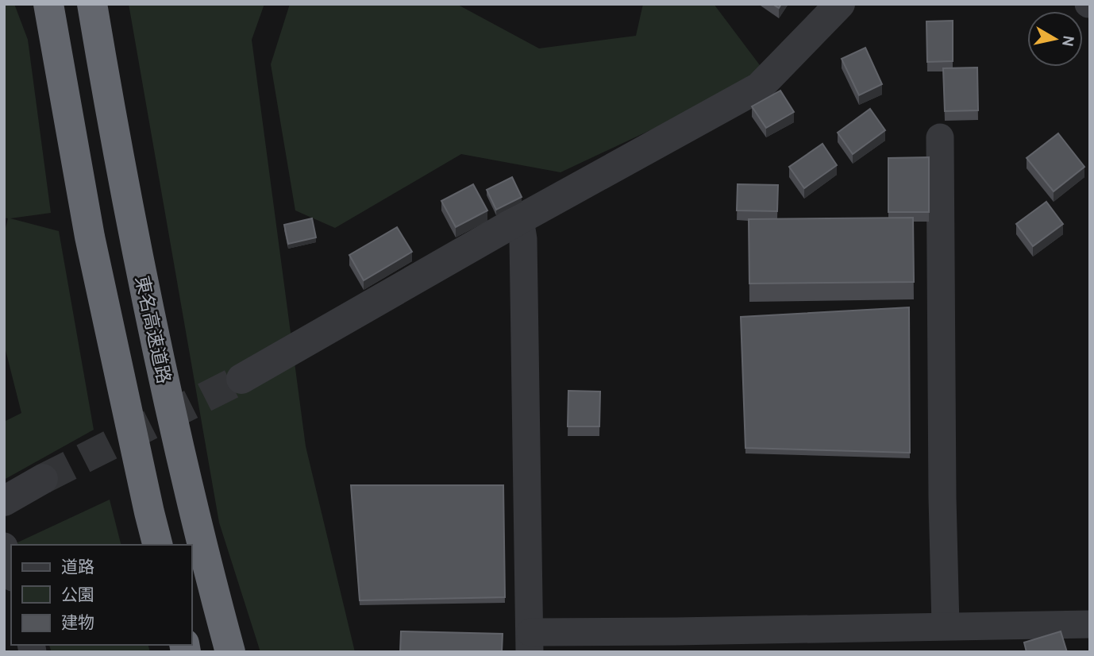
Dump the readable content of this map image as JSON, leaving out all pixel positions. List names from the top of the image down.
{
  "streets": {
    "highway": ["東名高速道路"]
  },
  "legend": ["道路", "公園", "建物"],
  "north": "right"
}
